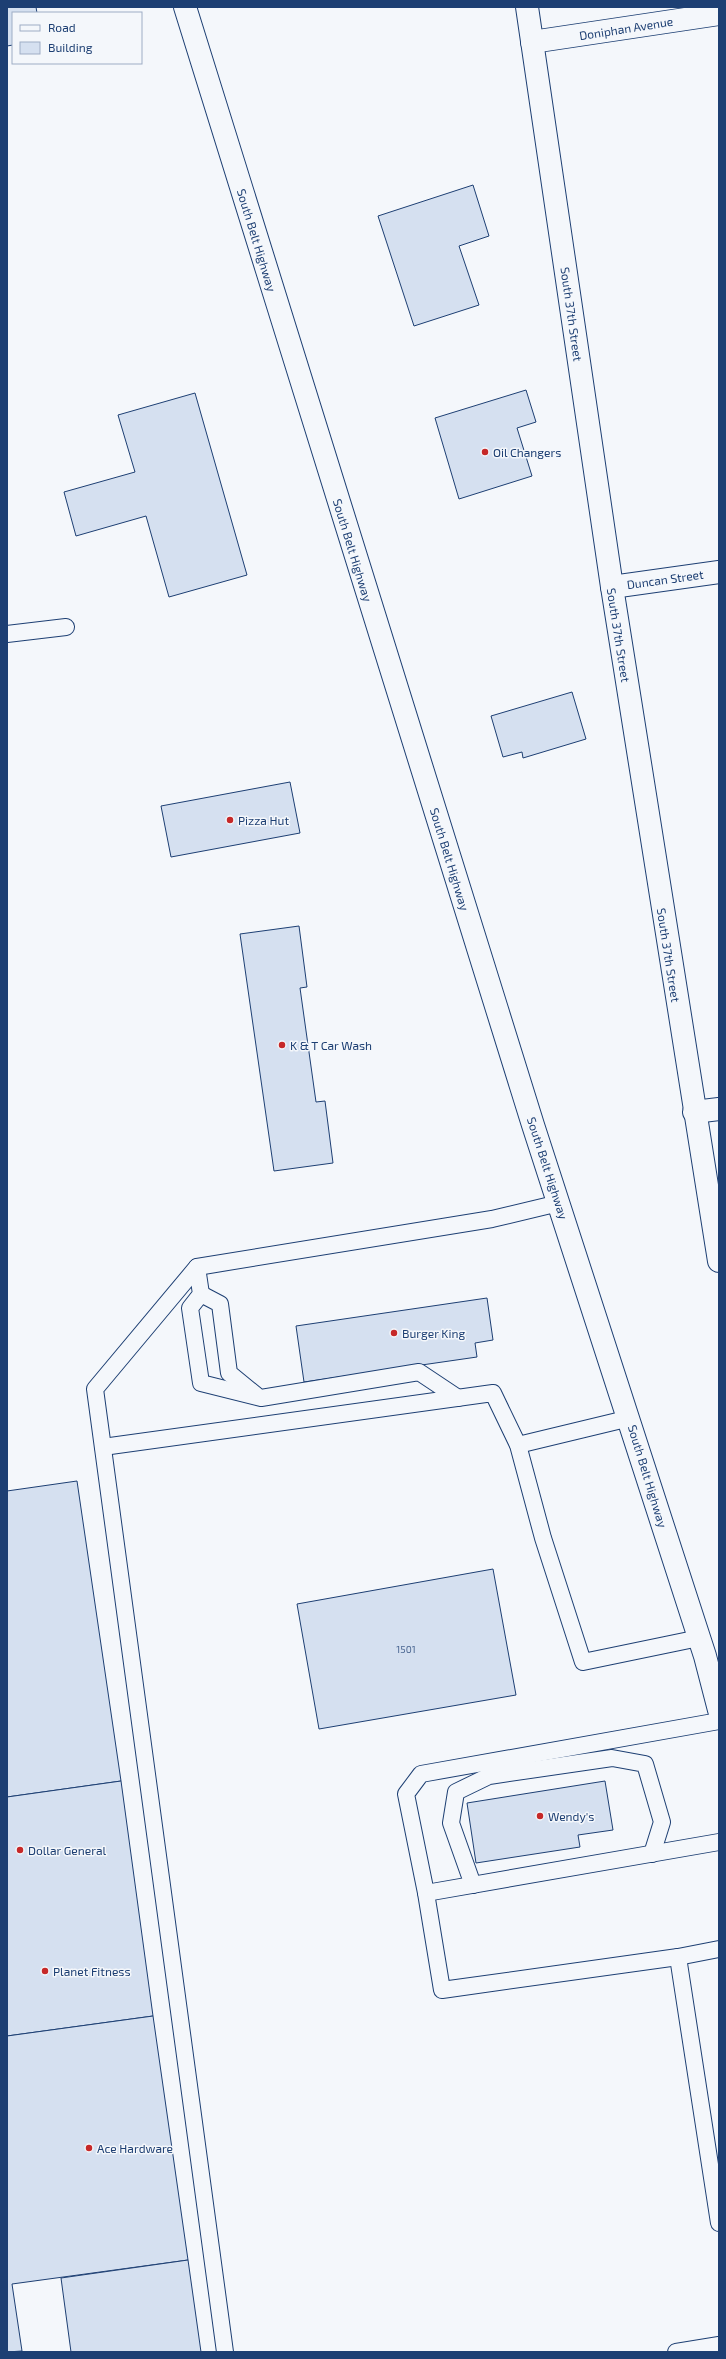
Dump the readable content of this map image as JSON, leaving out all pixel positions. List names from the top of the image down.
{
  "streets": {
    "main road": [
      "Doniphan Avenue",
      "South Belt Highway",
      "South 37th Street",
      "Duncan Street"
    ]
  },
  "crossings": [
    ["Doniphan Avenue", "South 37th Street"],
    ["South 37th Street", "Duncan Street"]
  ],
  "places": [
    "Oil Changers",
    "Pizza Hut",
    "K & T Car Wash",
    "Burger King",
    "Wendy's",
    "Dollar General",
    "Planet Fitness",
    "Ace Hardware"
  ],
  "house_numbers": ["1501"],
  "legend": ["Road", "Building"]
}
